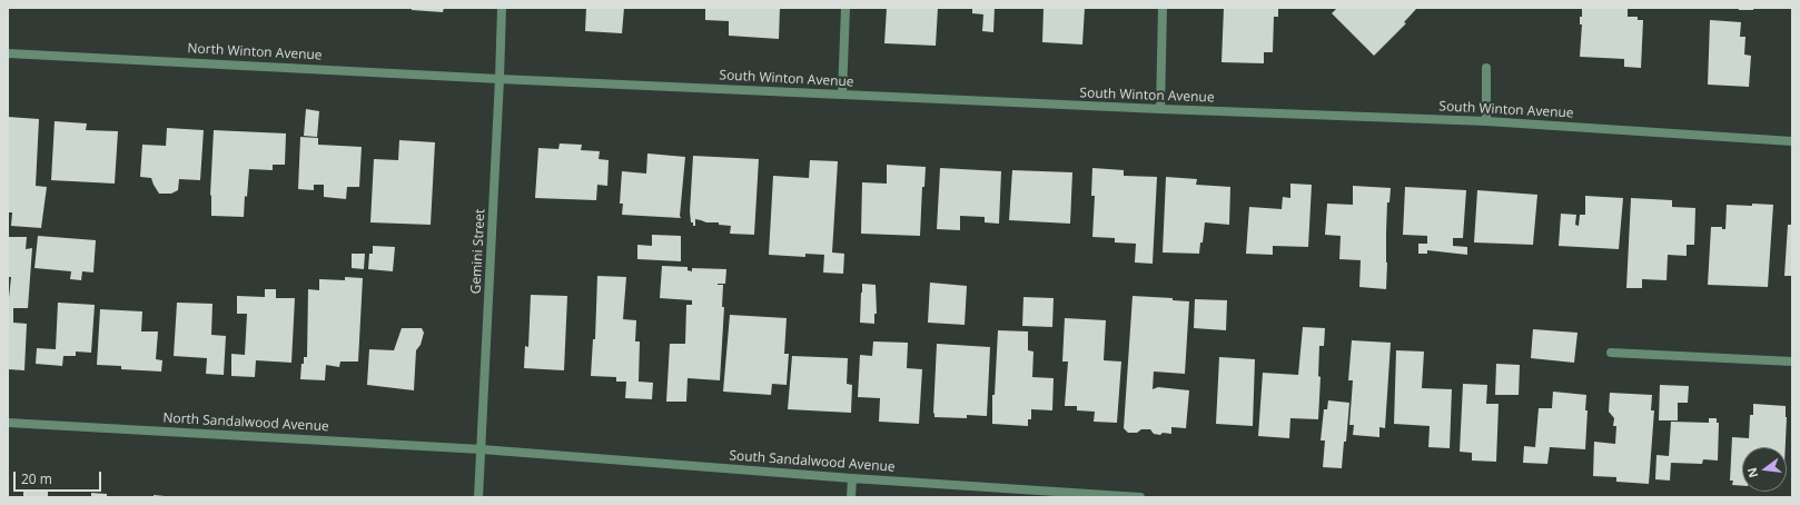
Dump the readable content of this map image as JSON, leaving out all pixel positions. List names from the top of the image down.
{
  "streets": {
    "street": [
      "North Winton Avenue",
      "South Winton Avenue",
      "Gemini Street",
      "North Sandalwood Avenue",
      "South Sandalwood Avenue"
    ]
  },
  "crossings": [
    ["North Winton Avenue", "South Winton Avenue"],
    ["North Winton Avenue", "Gemini Street"],
    ["South Winton Avenue", "Gemini Street"],
    ["Gemini Street", "North Sandalwood Avenue"],
    ["Gemini Street", "South Sandalwood Avenue"],
    ["North Sandalwood Avenue", "South Sandalwood Avenue"]
  ],
  "scale_bar": "20 m",
  "north": "left"
}
